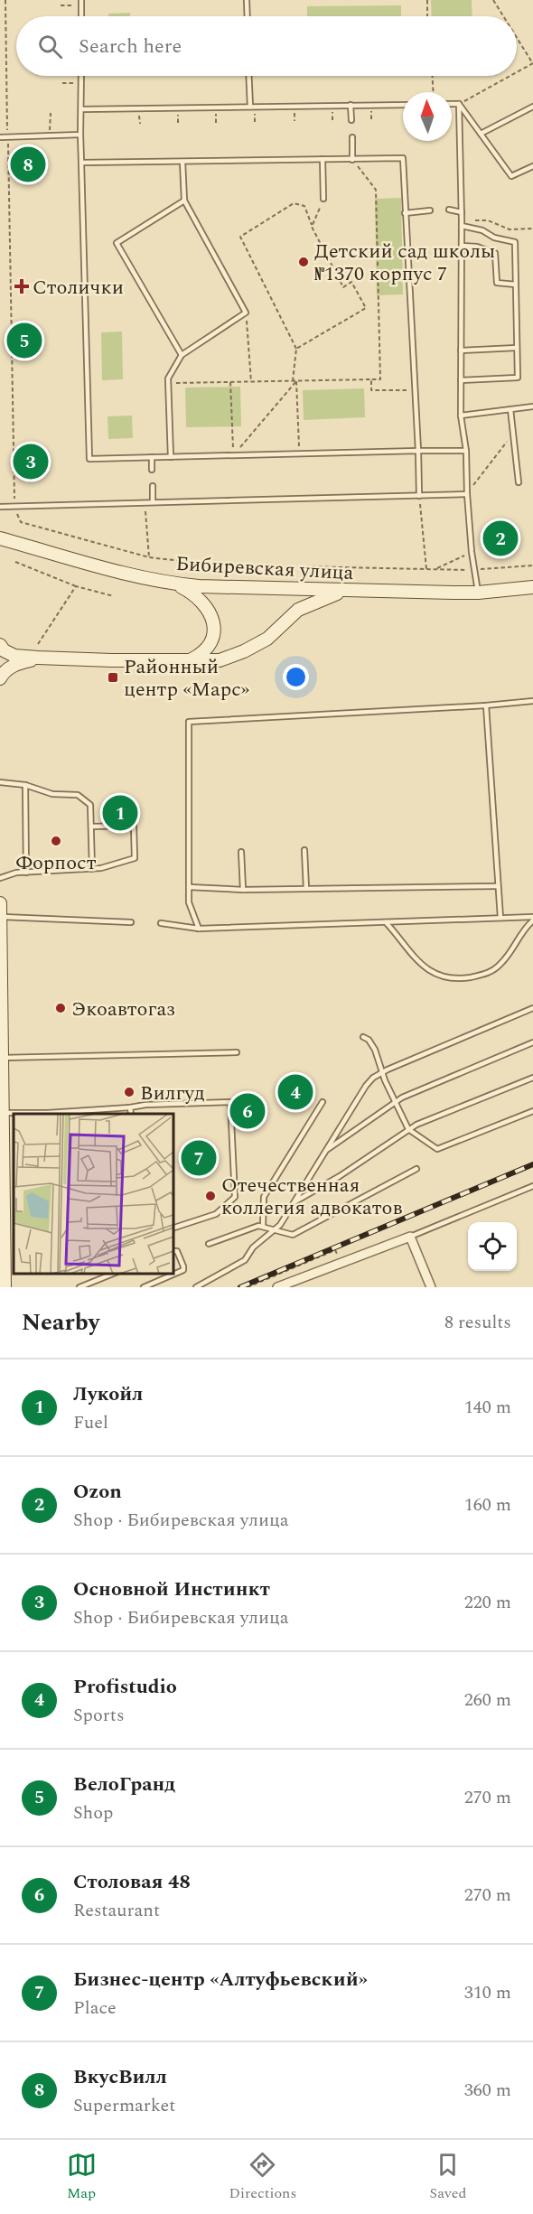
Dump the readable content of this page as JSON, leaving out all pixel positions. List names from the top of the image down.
{
  "streets": {
    "main road": ["Бибиревская улица"]
  },
  "places": {
    "other": [
      "Детский сад школы №1370 корпус 7",
      "Форпост",
      "Экоавтогаз",
      "Вилгуд",
      "Отечественная коллегия адвокатов"
    ],
    "health": ["Столички"],
    "transit": ["Районный центр «Марс»"]
  },
  "north": "top",
  "page": {
    "search": "Search here",
    "pins": [
      "8",
      "5",
      "3",
      "2",
      "1",
      "4",
      "6",
      "7"
    ],
    "heading": ["Nearby", "8 results"],
    "list": [
      {
        "mark": "1",
        "name": "Лукойл",
        "note": "Fuel",
        "value": "140 m"
      },
      {
        "mark": "2",
        "name": "Ozon",
        "note": "Shop · Бибиревская улица",
        "value": "160 m"
      },
      {
        "mark": "3",
        "name": "Основной Инстинкт",
        "note": "Shop · Бибиревская улица",
        "value": "220 m"
      },
      {
        "mark": "4",
        "name": "Profistudio",
        "note": "Sports",
        "value": "260 m"
      },
      {
        "mark": "5",
        "name": "ВелоГранд",
        "note": "Shop",
        "value": "270 m"
      },
      {
        "mark": "6",
        "name": "Столовая 48",
        "note": "Restaurant",
        "value": "270 m"
      },
      {
        "mark": "7",
        "name": "Бизнес-центр «Алтуфьевский»",
        "note": "Place",
        "value": "310 m"
      },
      {
        "mark": "8",
        "name": "ВкусВилл",
        "note": "Supermarket",
        "value": "360 m"
      }
    ],
    "nav": ["Map", "Directions", "Saved"]
  }
}
